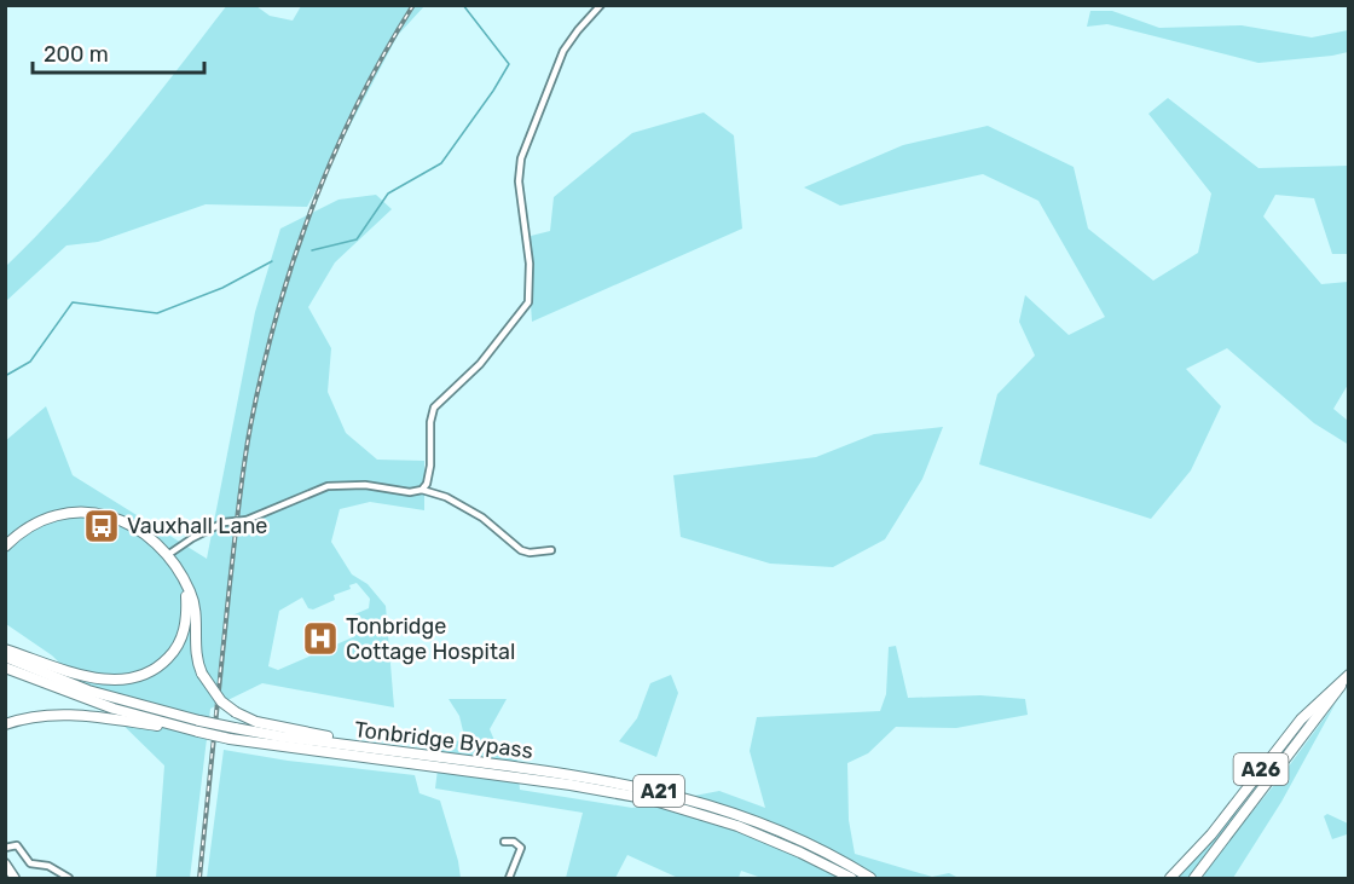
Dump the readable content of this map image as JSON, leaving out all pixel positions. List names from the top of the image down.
{
  "streets": {
    "highway": ["Tonbridge Bypass", "A26", "A21"]
  },
  "places": {
    "bus stop": ["Vauxhall Lane"],
    "hospital": ["Tonbridge Cottage Hospital"]
  },
  "scale_bar": "200 m"
}
